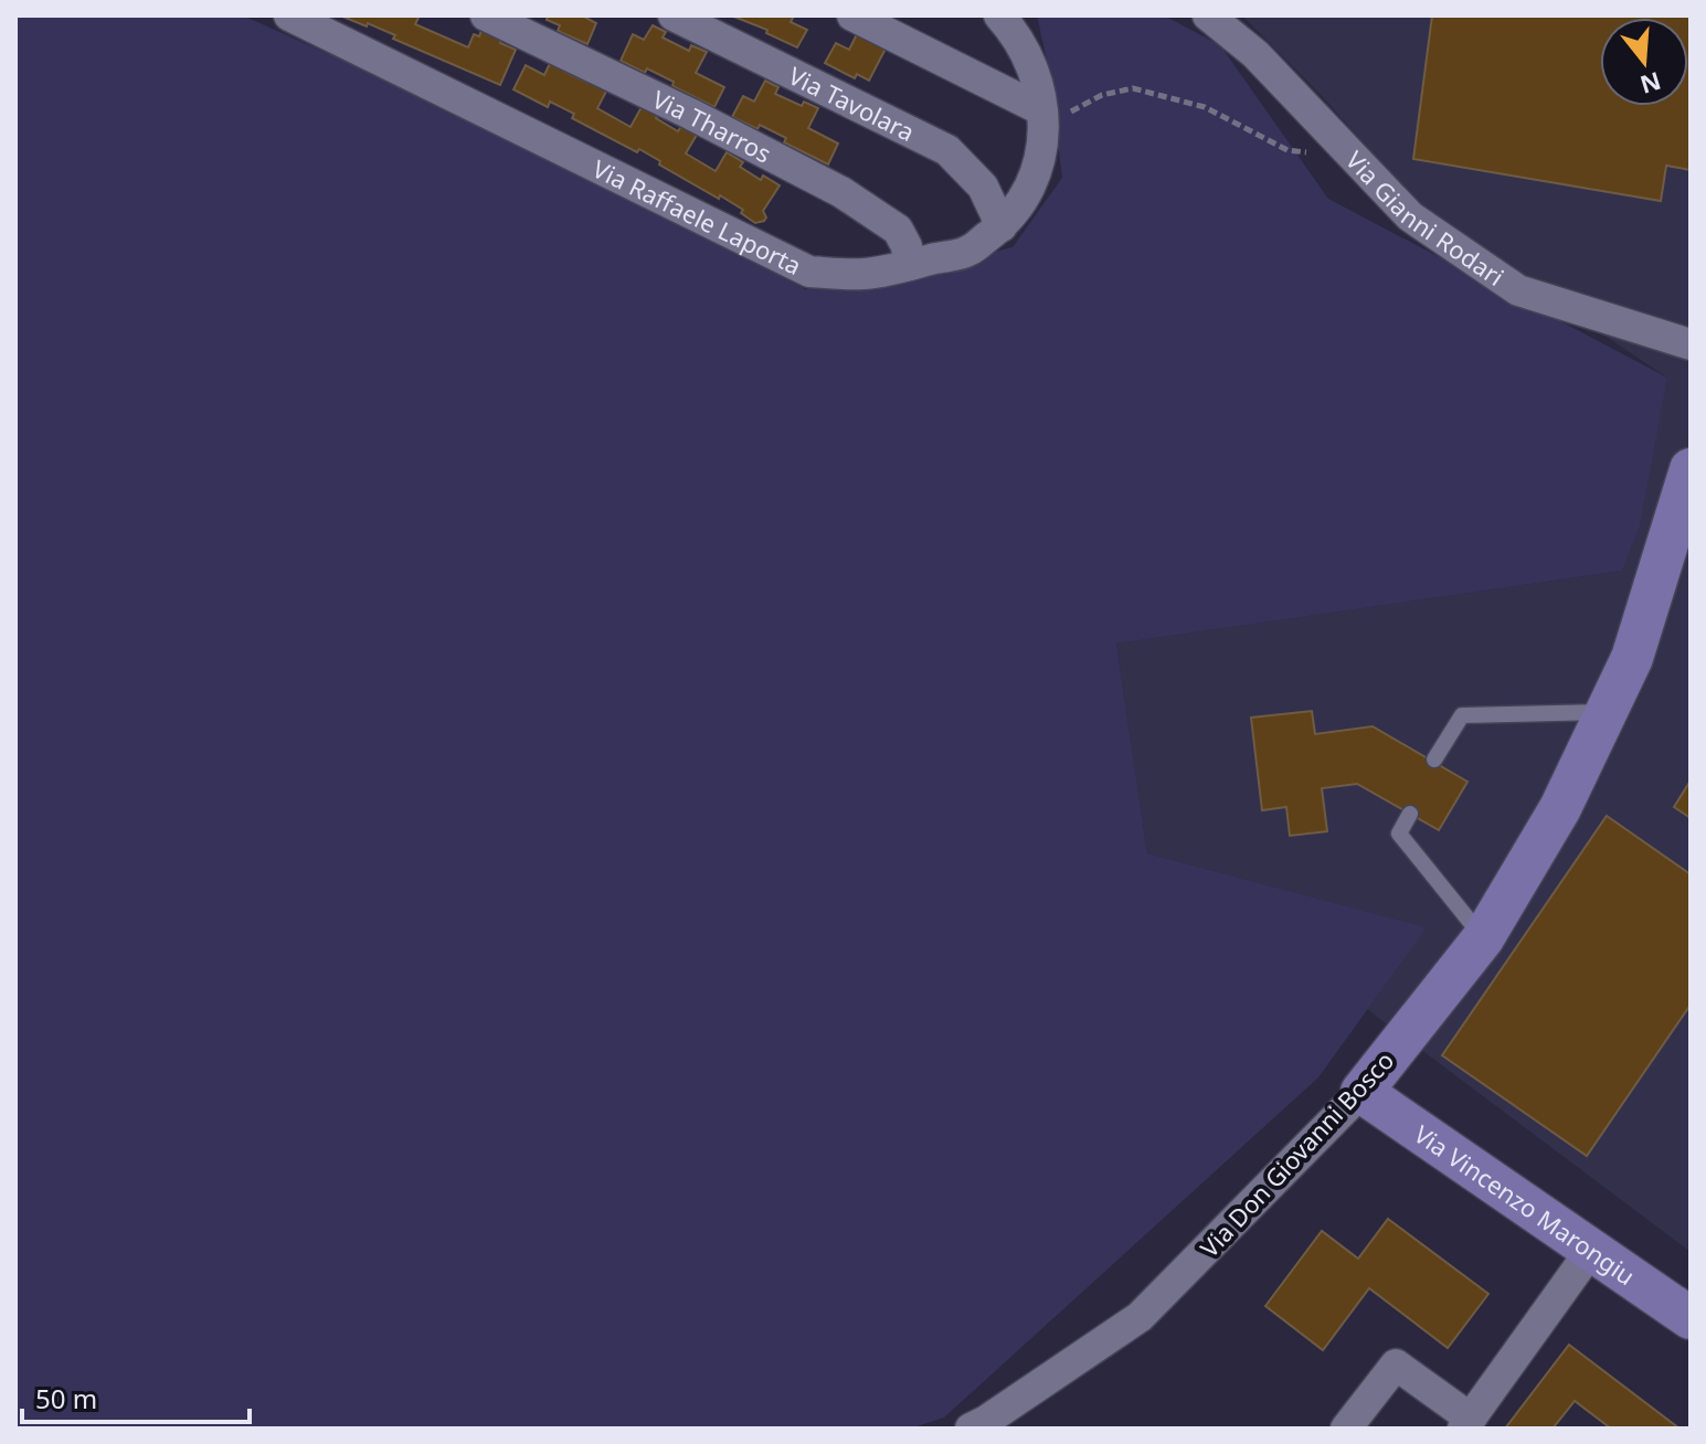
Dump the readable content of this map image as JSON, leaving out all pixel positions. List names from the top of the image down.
{
  "streets": {
    "main road": ["Via Don Giovanni Bosco", "Via Vincenzo Marongiu"],
    "street": [
      "Via Tavolara",
      "Via Tharros",
      "Via Gianni Rodari",
      "Via Raffaele Laporta"
    ]
  },
  "crossings": [
    ["Via Tavolara", "Via Raffaele Laporta"],
    ["Via Tharros", "Via Raffaele Laporta"],
    ["Via Don Giovanni Bosco", "Via Vincenzo Marongiu"]
  ],
  "scale_bar": "50 m",
  "north": "bottom"
}
